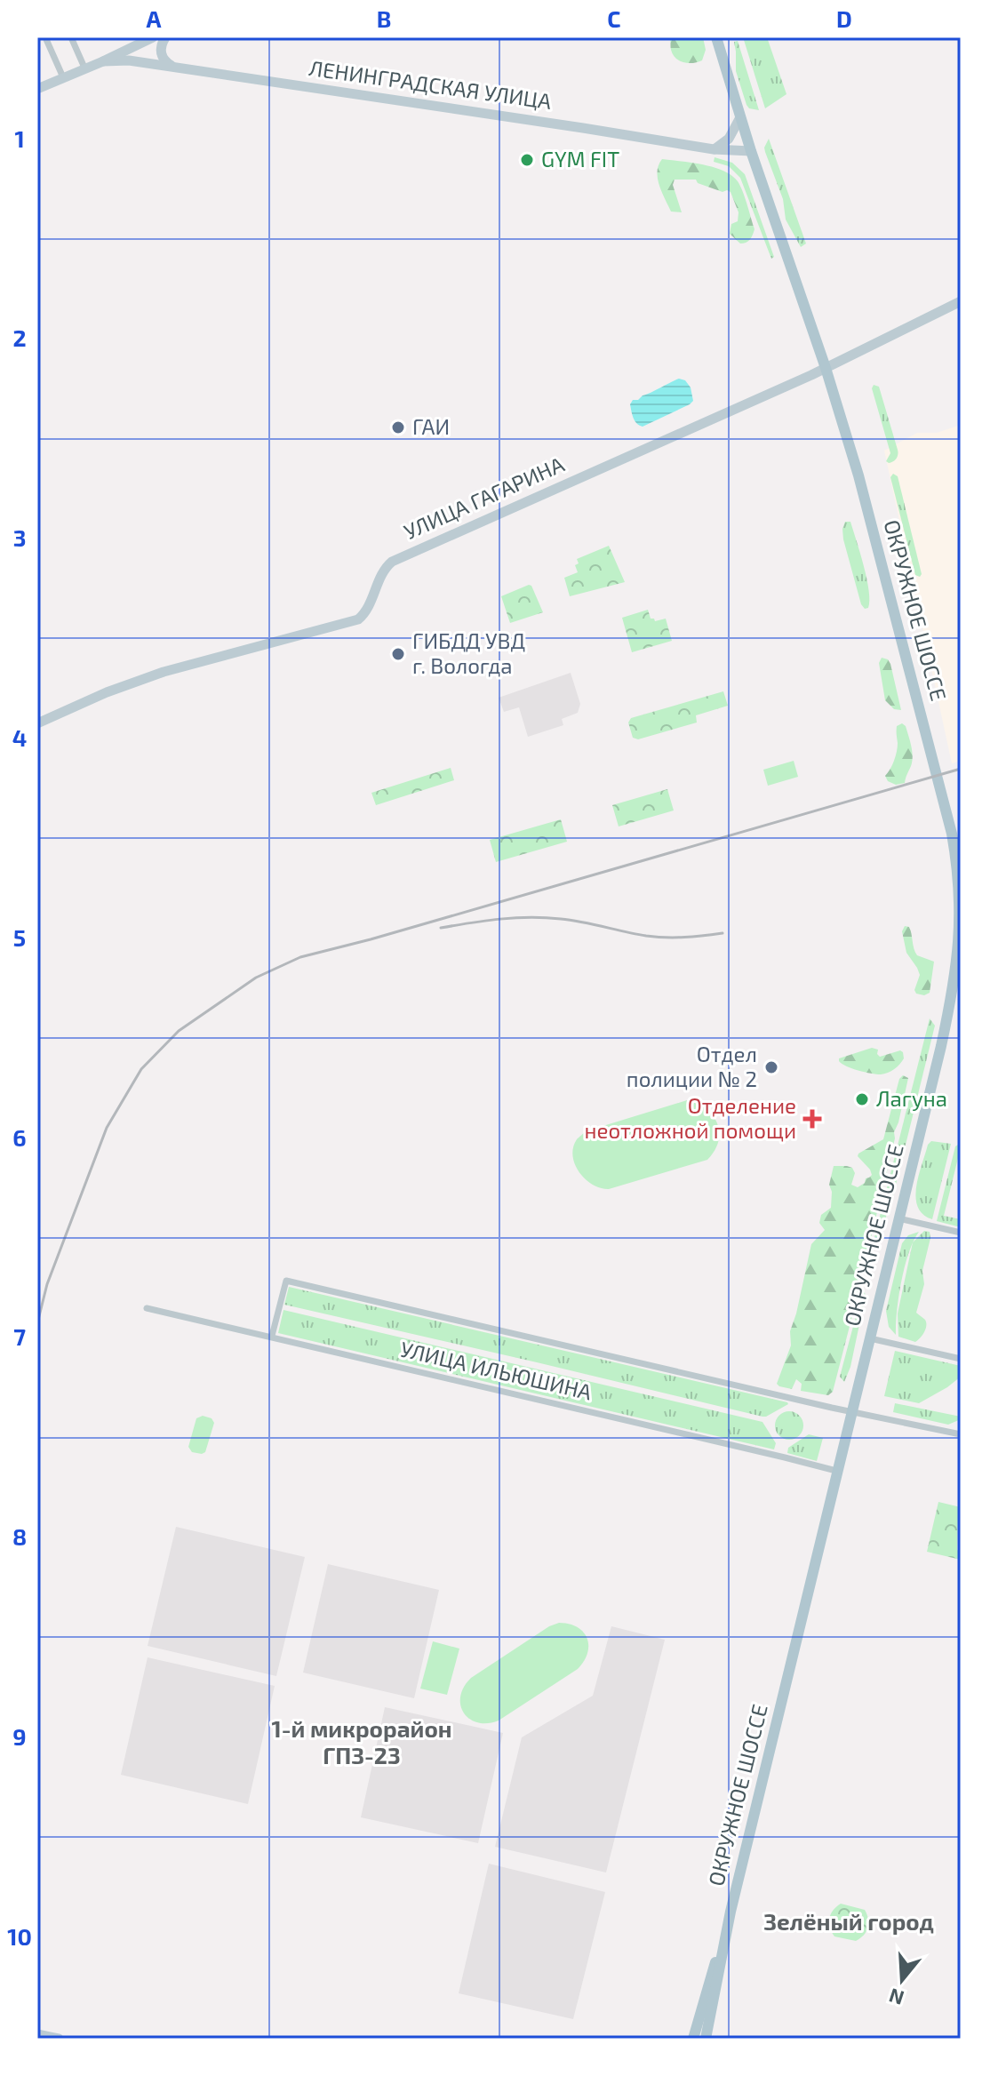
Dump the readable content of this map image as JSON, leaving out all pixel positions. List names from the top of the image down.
{
  "streets": {
    "main road": ["ОКРУЖНОЕ ШОССЕ"],
    "street": ["ЛЕНИНГРАДСКАЯ УЛИЦА", "УЛИЦА ГАГАРИНА", "УЛИЦА ИЛЬЮШИНА"]
  },
  "crossings": [
    ["ЛЕНИНГРАДСКАЯ УЛИЦА", "ОКРУЖНОЕ ШОССЕ"],
    ["УЛИЦА ГАГАРИНА", "ОКРУЖНОЕ ШОССЕ"],
    ["ОКРУЖНОЕ ШОССЕ", "УЛИЦА ИЛЬЮШИНА"]
  ],
  "districts": ["1-й микрорайон ГПЗ-23", "Зелёный город"],
  "places": {
    "other": [
      "GYM FIT",
      "ГАИ",
      "ГИБДД УВД г. Вологда",
      "Отдел полиции № 2",
      "Лагуна"
    ],
    "health": ["Отделение неотложной помощи"]
  },
  "north": "bottom",
  "grid": {
    "columns": [
      "A",
      "B",
      "C",
      "D"
    ],
    "rows": [
      "1",
      "2",
      "3",
      "4",
      "5",
      "6",
      "7",
      "8",
      "9",
      "10"
    ]
  }
}
